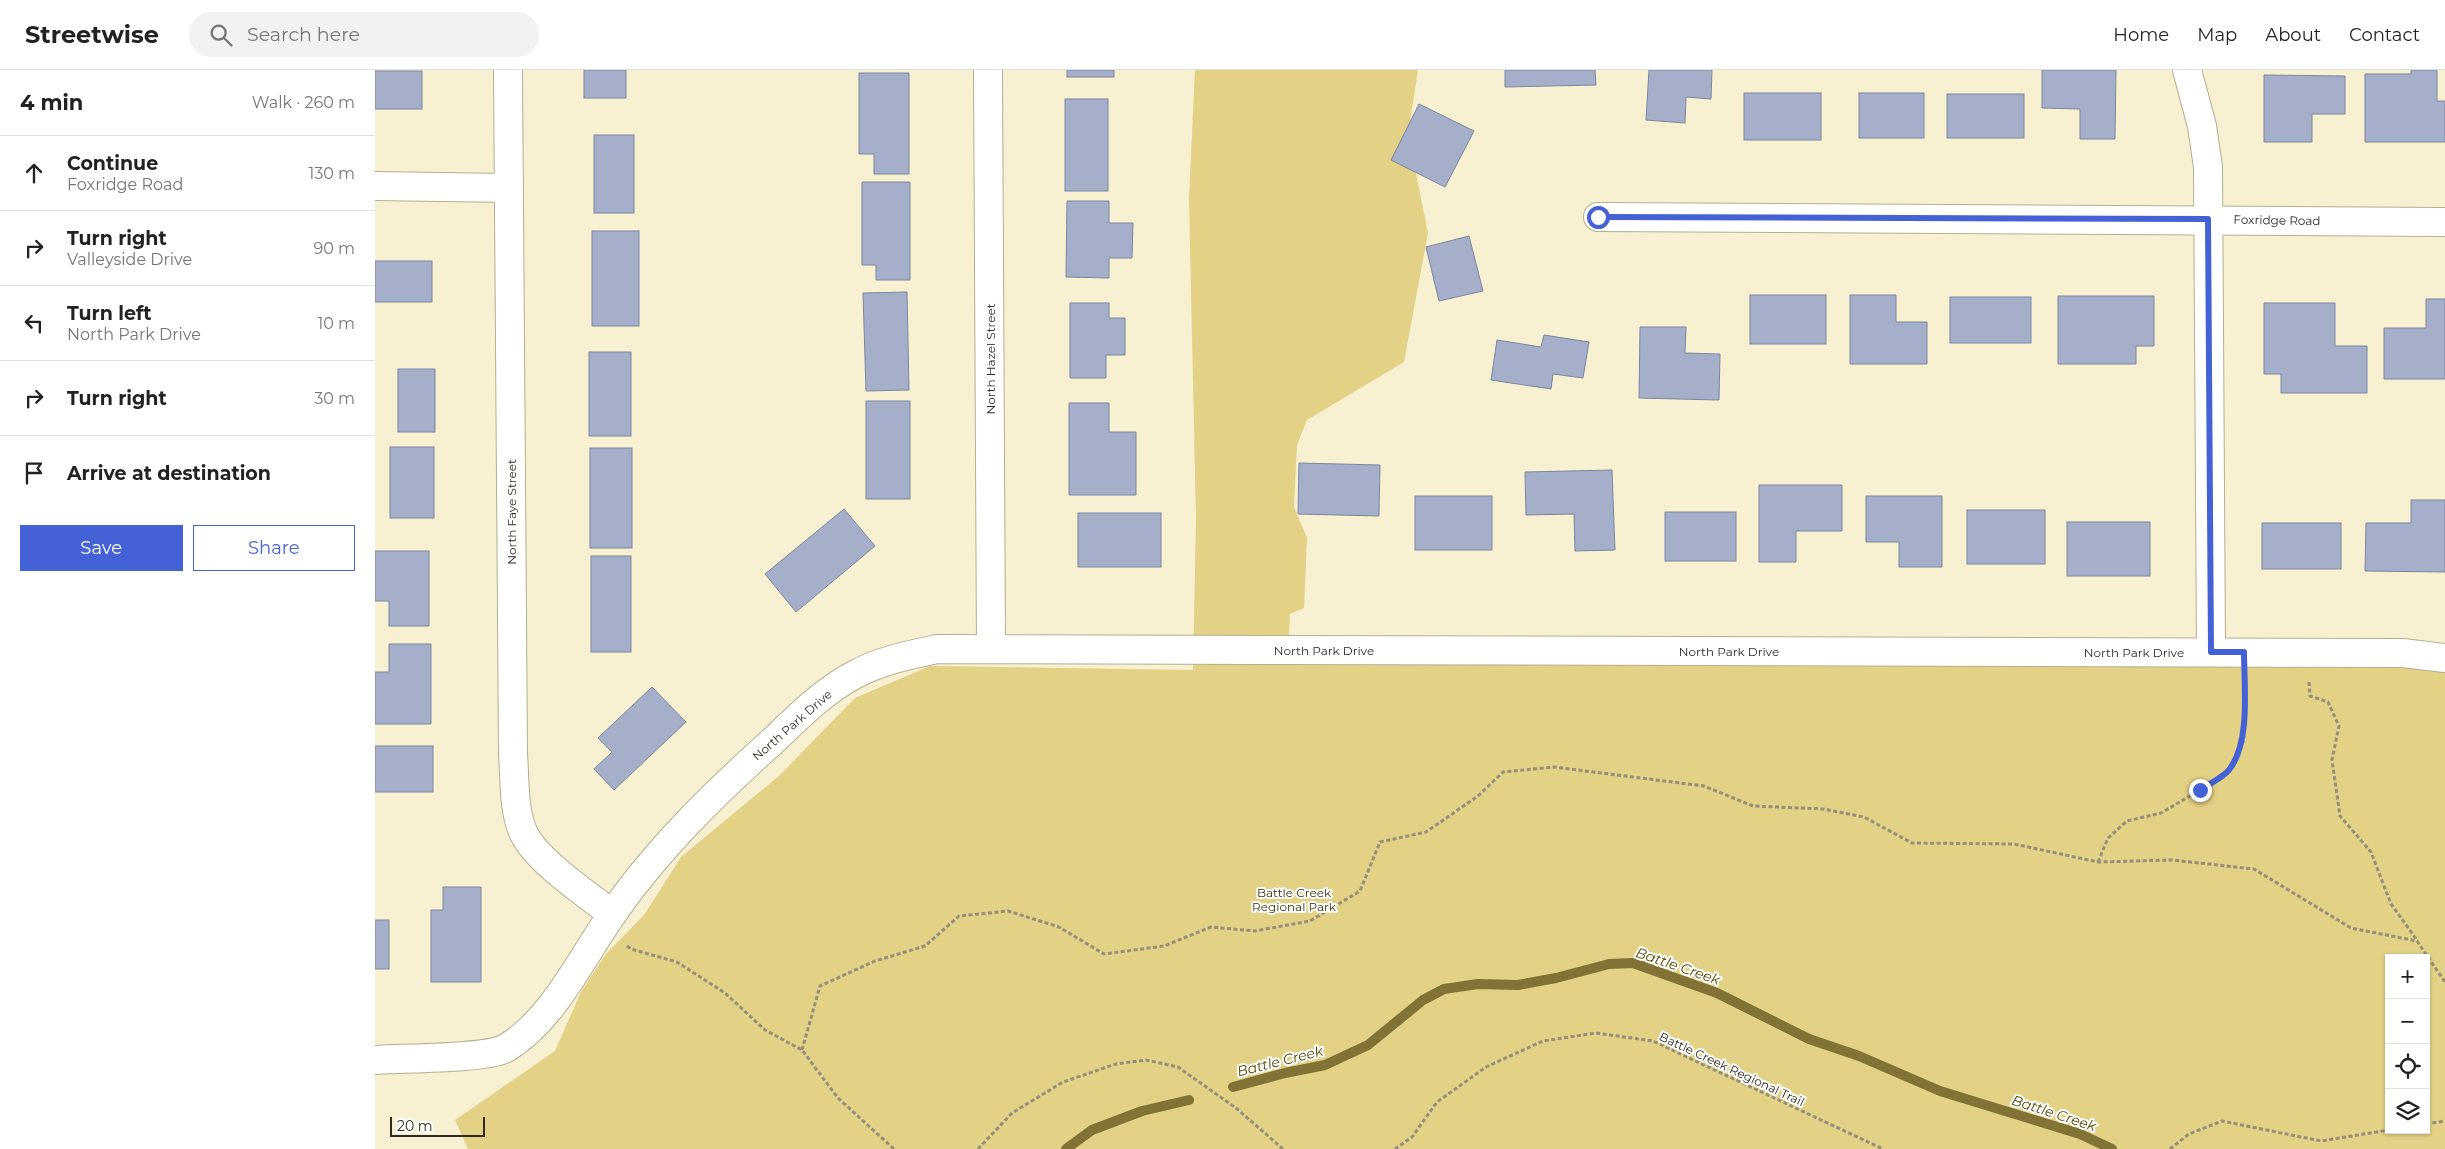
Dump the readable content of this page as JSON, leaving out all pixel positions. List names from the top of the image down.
{
  "streets": {
    "street": [
      "Foxridge Road",
      "North Hazel Street",
      "North Faye Street",
      "North Park Drive"
    ],
    "path": ["Battle Creek Regional Trail"]
  },
  "crossings": [
    ["North Hazel Street", "North Park Drive"],
    ["North Faye Street", "North Park Drive"]
  ],
  "water": ["Battle Creek"],
  "parks": ["Battle Creek Regional Park"],
  "scale_bar": "20 m",
  "page": {
    "header": "Streetwise",
    "search": "Search here",
    "nav": [
      "Home",
      "Map",
      "About",
      "Contact"
    ],
    "heading": ["4 min", "Walk · 260 m"],
    "list": [
      ["Continue", "Foxridge Road", "130 m"],
      ["Turn right", "Valleyside Drive", "90 m"],
      ["Turn left", "North Park Drive", "10 m"],
      ["Turn right", "30 m"],
      "Arrive at destination"
    ],
    "buttons": ["Save", "Share"],
    "map_buttons": ["+", "−"],
    "scale": "20 m"
  }
}
